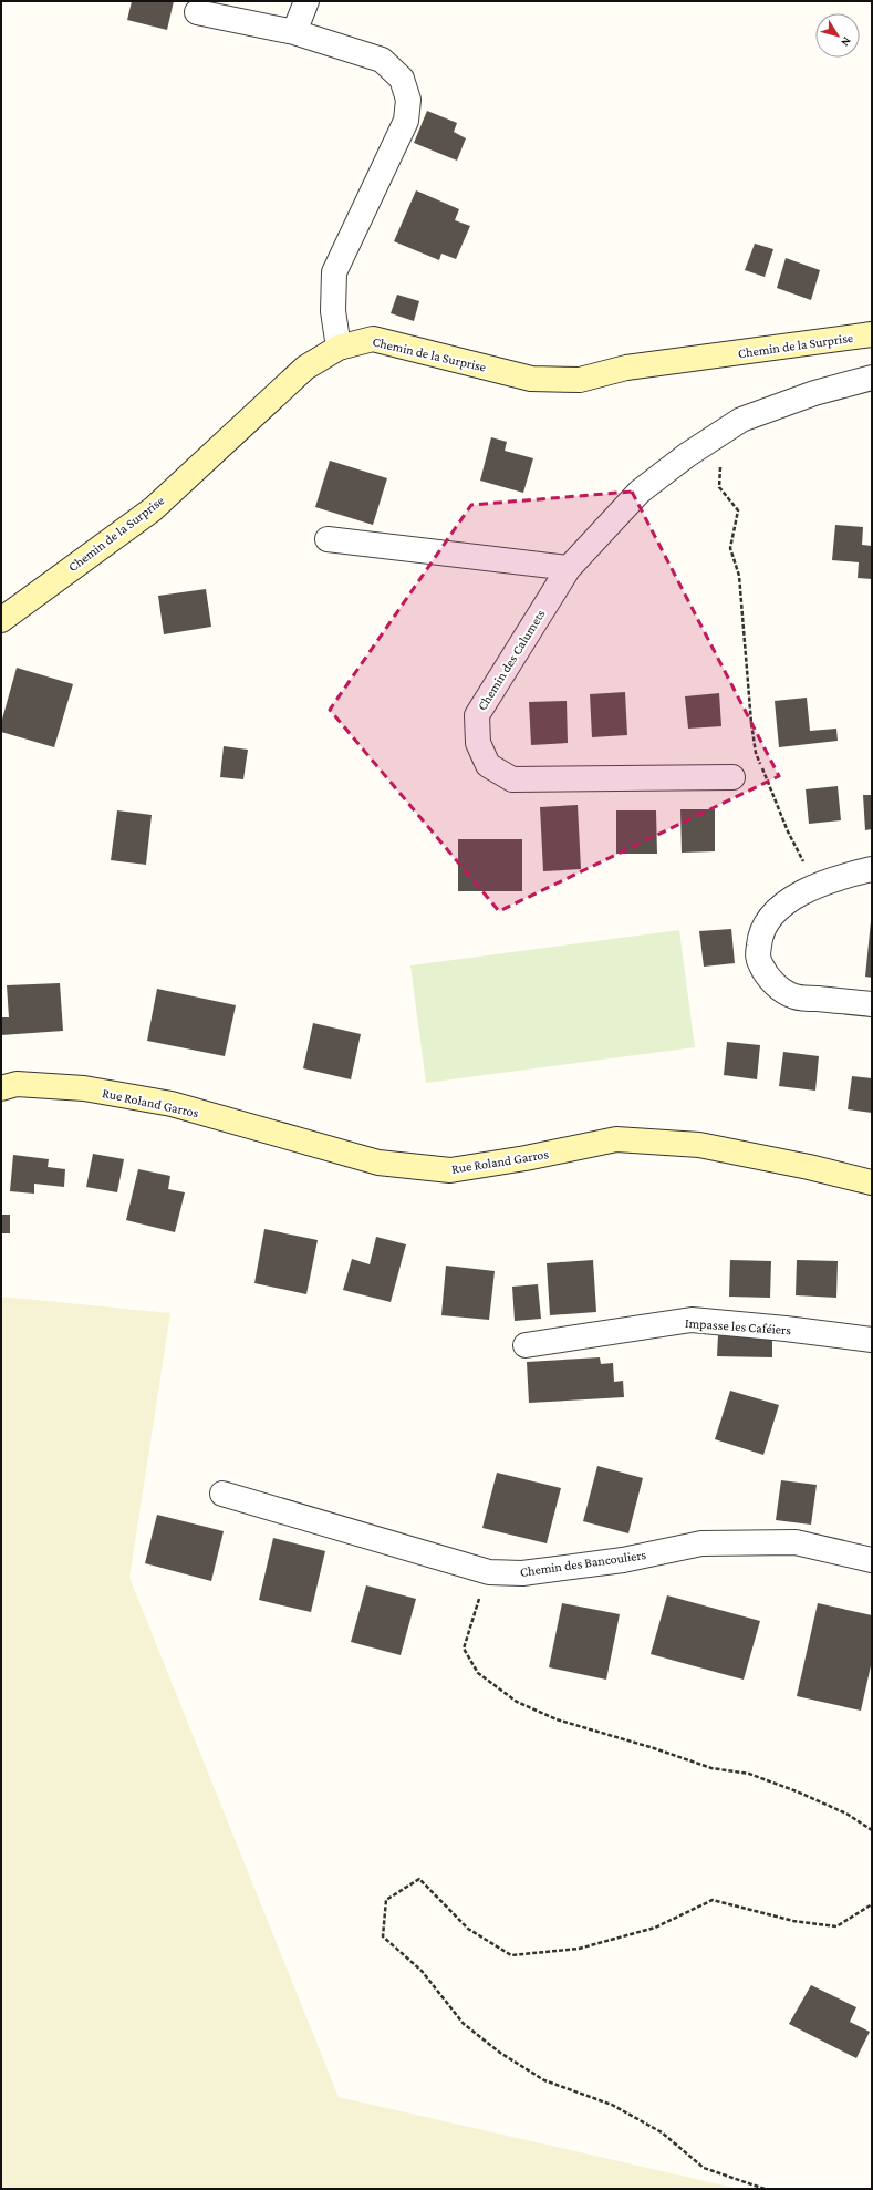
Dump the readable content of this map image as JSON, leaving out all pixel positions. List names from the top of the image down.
{
  "streets": {
    "main road": ["Chemin de la Surprise", "Rue Roland Garros"],
    "street": ["Chemin des Calumets", "Impasse les Caféiers", "Chemin des Bancouliers"]
  },
  "north": "bottom right"
}
